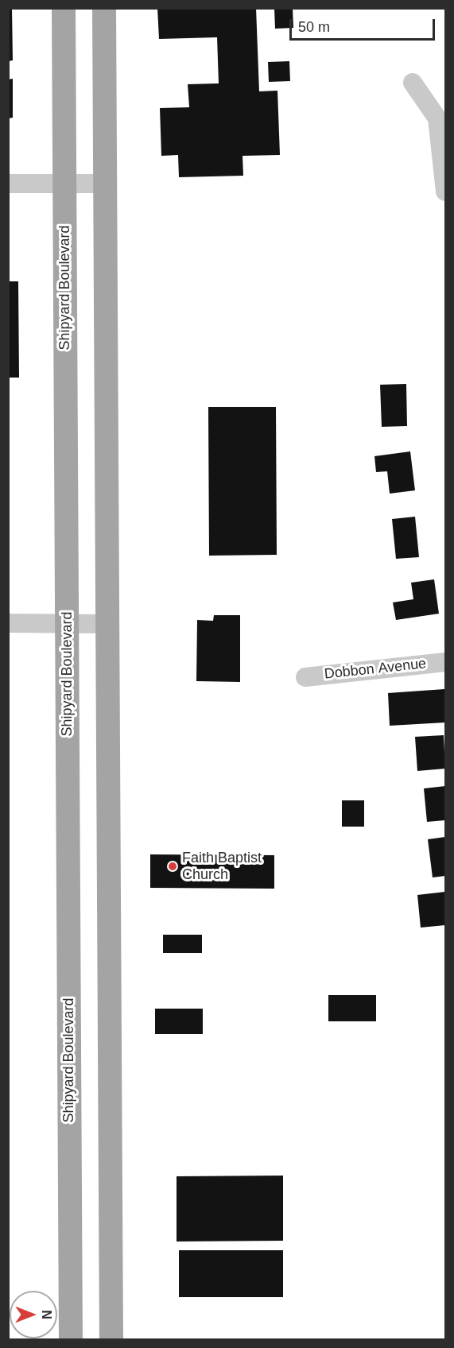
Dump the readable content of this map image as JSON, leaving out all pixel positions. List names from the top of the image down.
{
  "streets": {
    "main road": ["Shipyard Boulevard"],
    "street": ["Dobbon Avenue"]
  },
  "places": ["Faith Baptist Church"],
  "scale_bar": "50 m",
  "north": "right"
}
